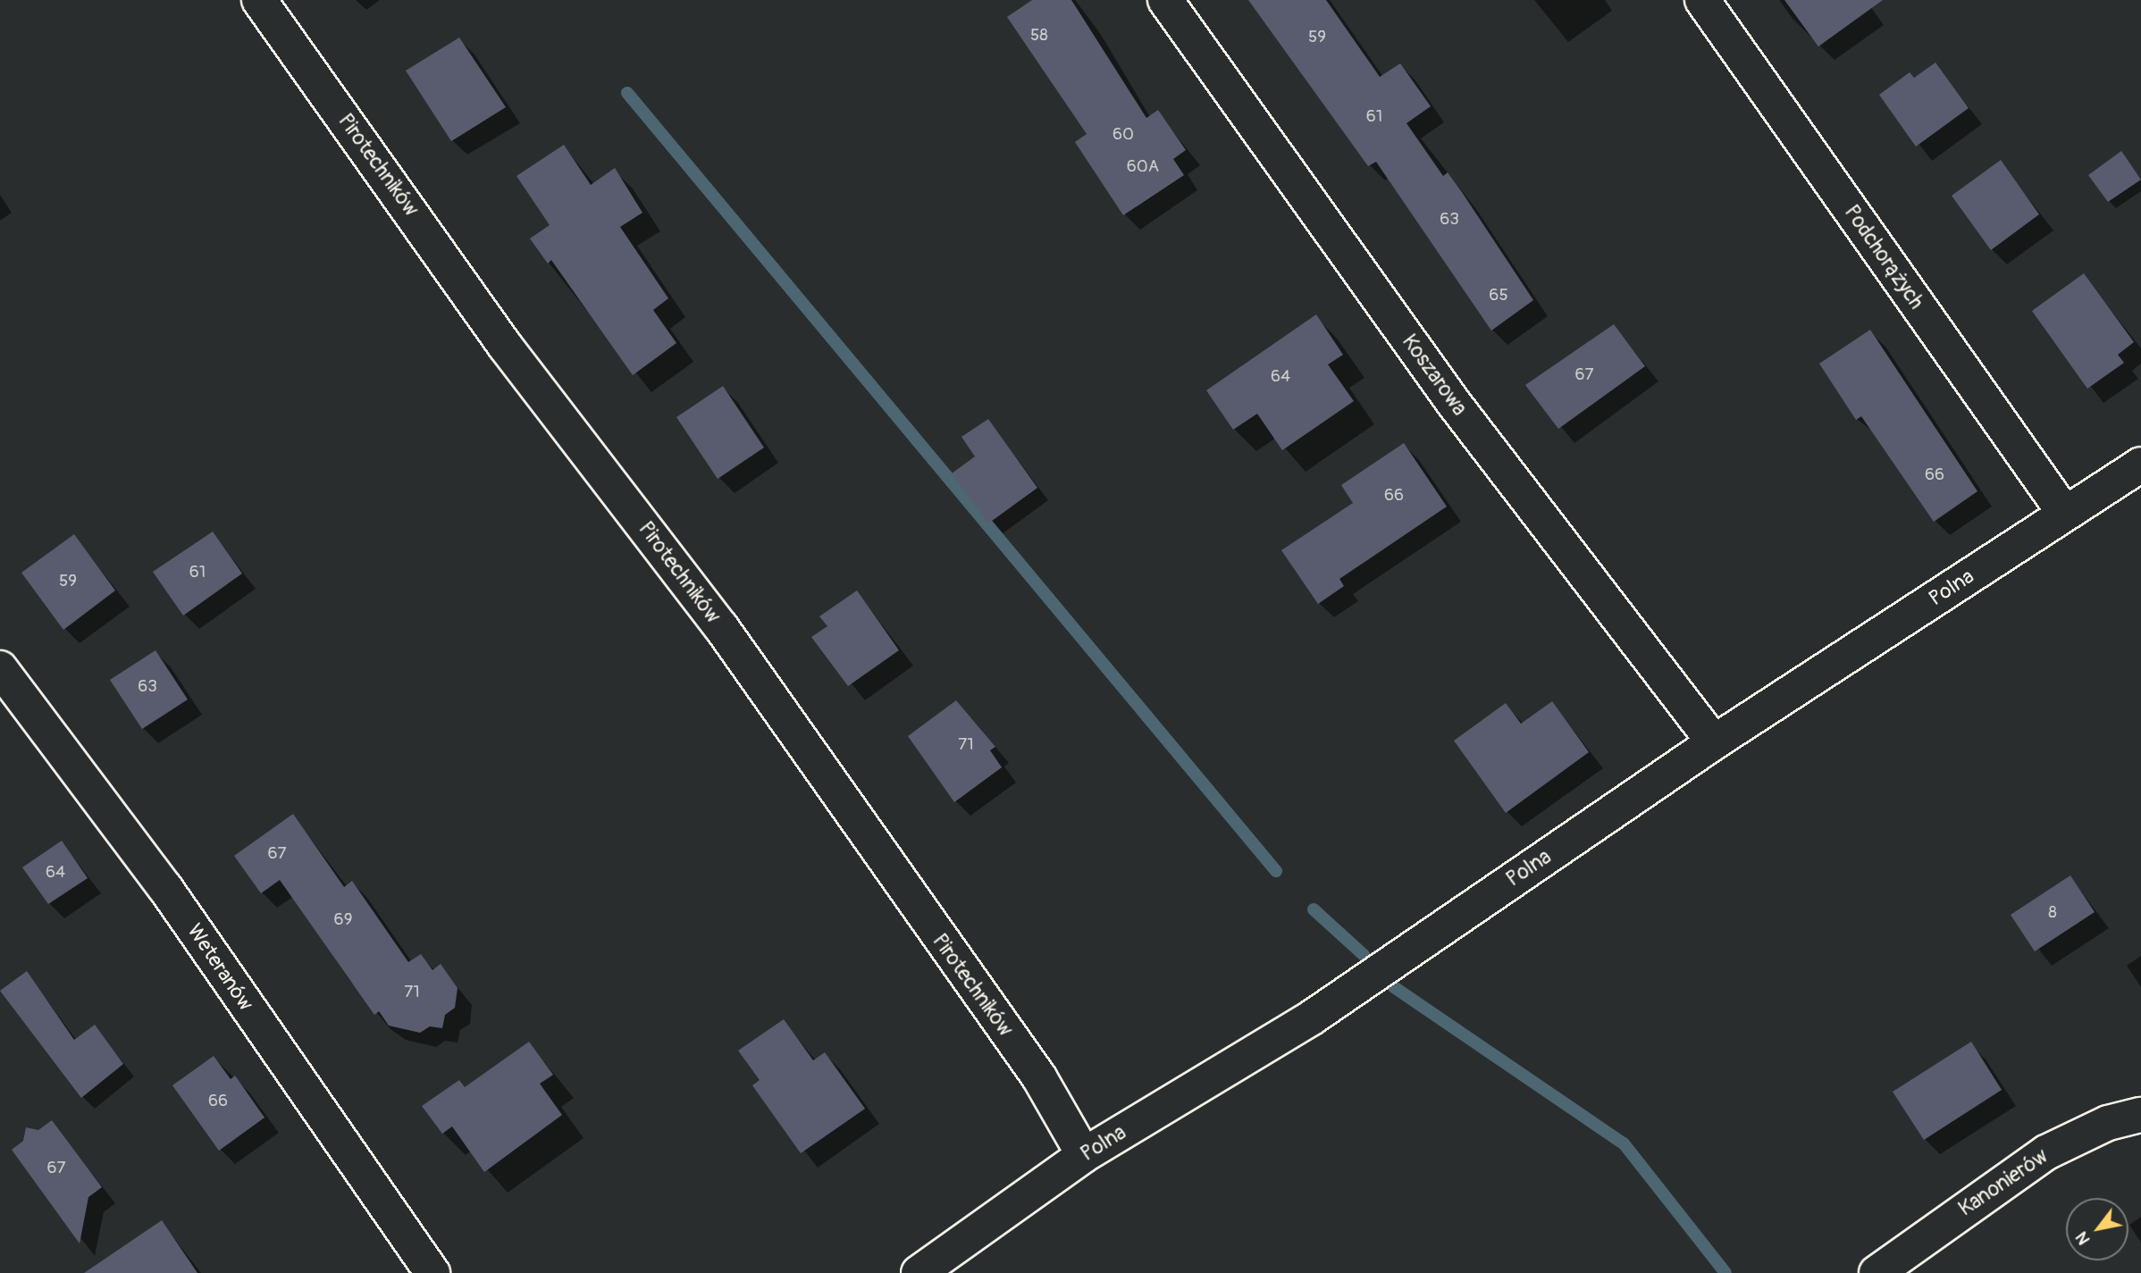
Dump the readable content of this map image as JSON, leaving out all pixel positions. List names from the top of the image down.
{
  "streets": {
    "street": [
      "Pirotechników",
      "Podchorążych",
      "Koszarowa",
      "Polna",
      "Weteranów",
      "Kanonierów"
    ]
  },
  "crossings": [
    ["Pirotechników", "Polna"],
    ["Podchorążych", "Polna"],
    ["Koszarowa", "Polna"]
  ],
  "house_numbers": [
    "58",
    "59",
    "61",
    "60",
    "60A",
    "63",
    "65",
    "67",
    "64",
    "66",
    "66",
    "61",
    "59",
    "63",
    "71",
    "67",
    "64",
    "8",
    "69",
    "71",
    "66",
    "67"
  ],
  "north": "bottom left"
}
